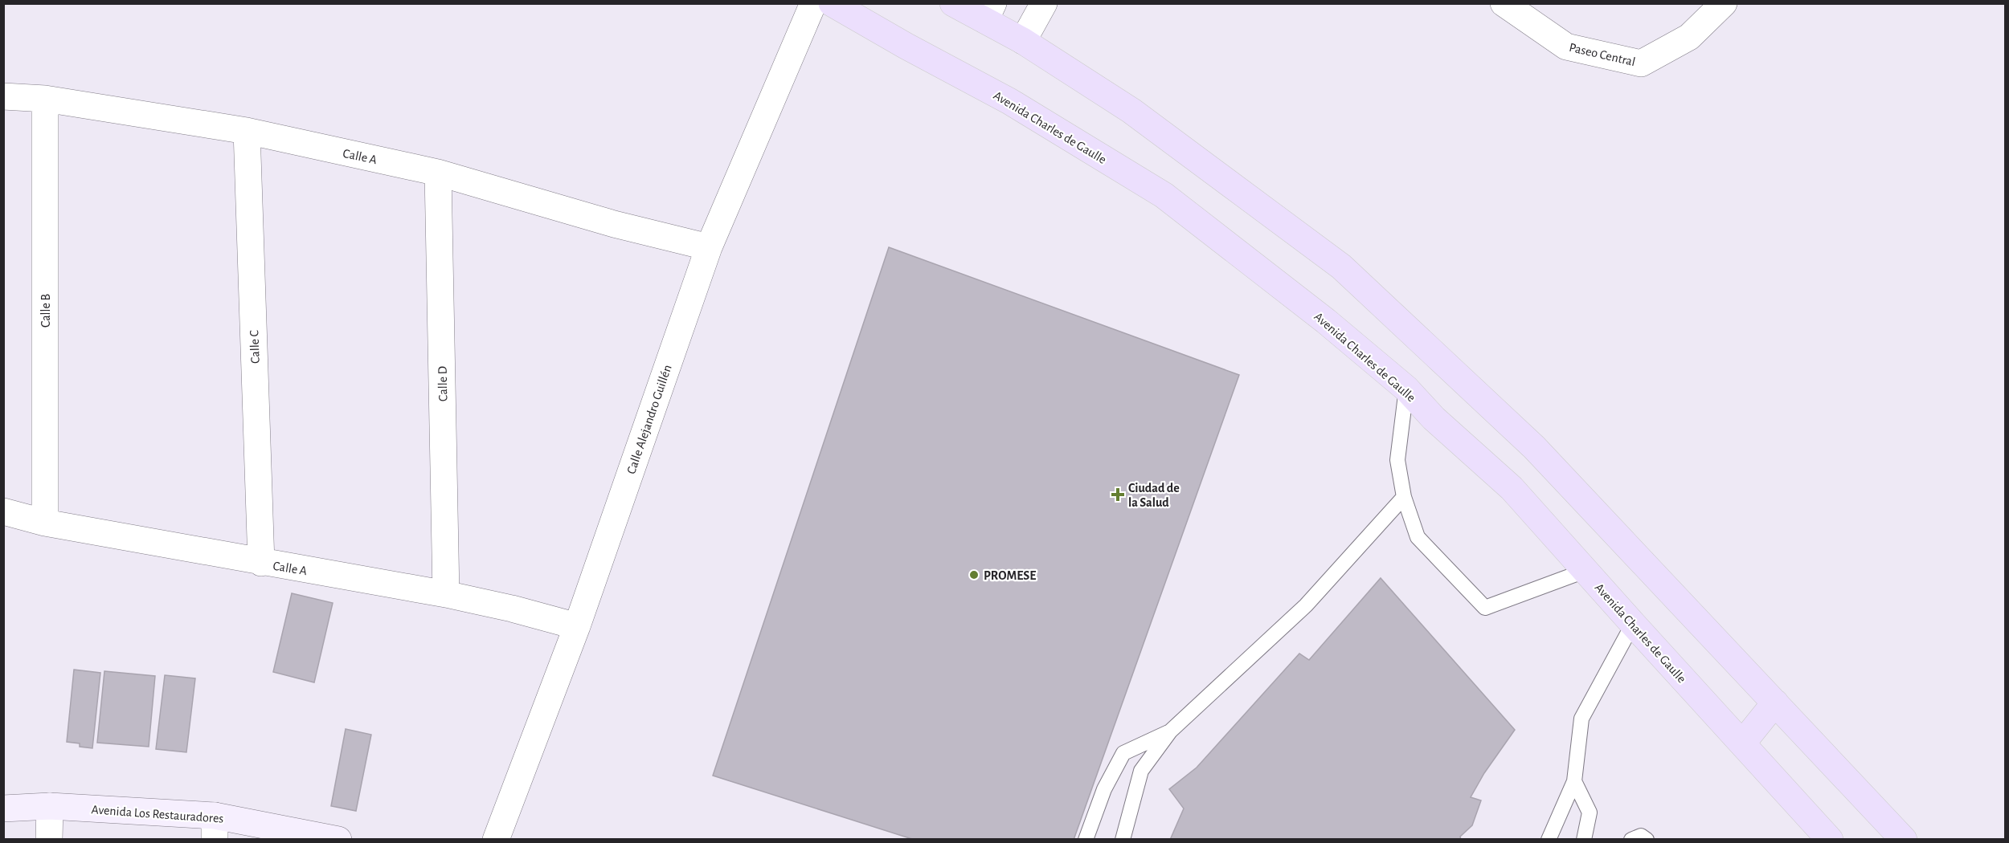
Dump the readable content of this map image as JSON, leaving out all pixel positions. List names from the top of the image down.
{
  "streets": {
    "main road": ["Avenida Charles de Gaulle"],
    "street": [
      "Paseo Central",
      "Calle A",
      "Calle B",
      "Calle C",
      "Calle D",
      "Calle Alejandro Guillén",
      "Avenida Los Restauradores"
    ]
  },
  "crossings": [
    ["Calle A", "Calle B"],
    ["Calle A", "Calle C"],
    ["Calle A", "Calle D"],
    ["Calle A", "Calle Alejandro Guillén"]
  ],
  "places": {
    "health": ["Ciudad de la Salud"],
    "other": ["PROMESE"]
  }
}
